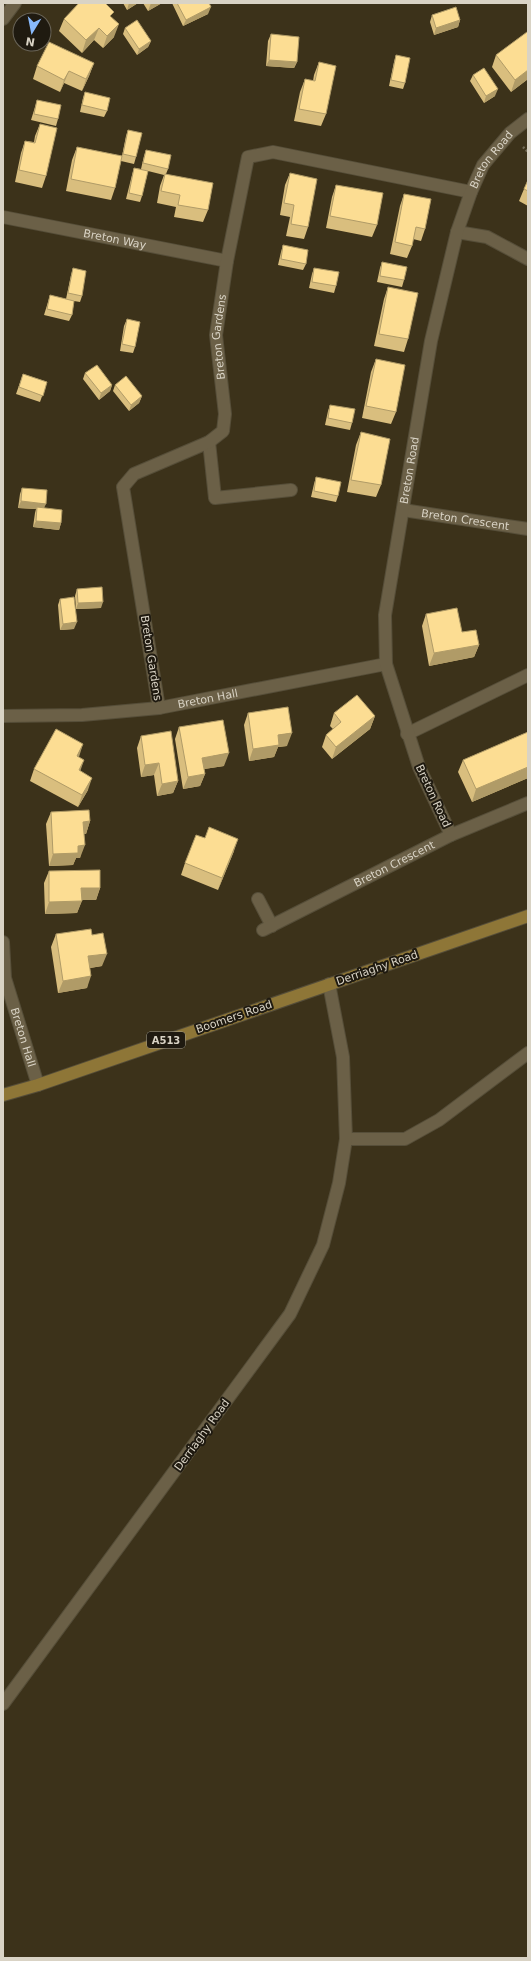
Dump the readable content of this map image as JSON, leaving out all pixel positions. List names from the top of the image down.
{
  "streets": {
    "main road": ["Derriaghy Road", "Boomers Road", "A513"],
    "street": [
      "Breton Road",
      "Breton Way",
      "Breton Gardens",
      "Breton Crescent",
      "Breton Hall"
    ]
  },
  "crossings": [
    ["Breton Road", "Breton Gardens"],
    ["Breton Road", "Breton Crescent"],
    ["Breton Road", "Breton Hall"],
    ["Breton Way", "Breton Gardens"],
    ["Breton Gardens", "Breton Hall"],
    ["Breton Hall", "Boomers Road"],
    ["Derriaghy Road", "Boomers Road"]
  ],
  "north": "bottom"
}
